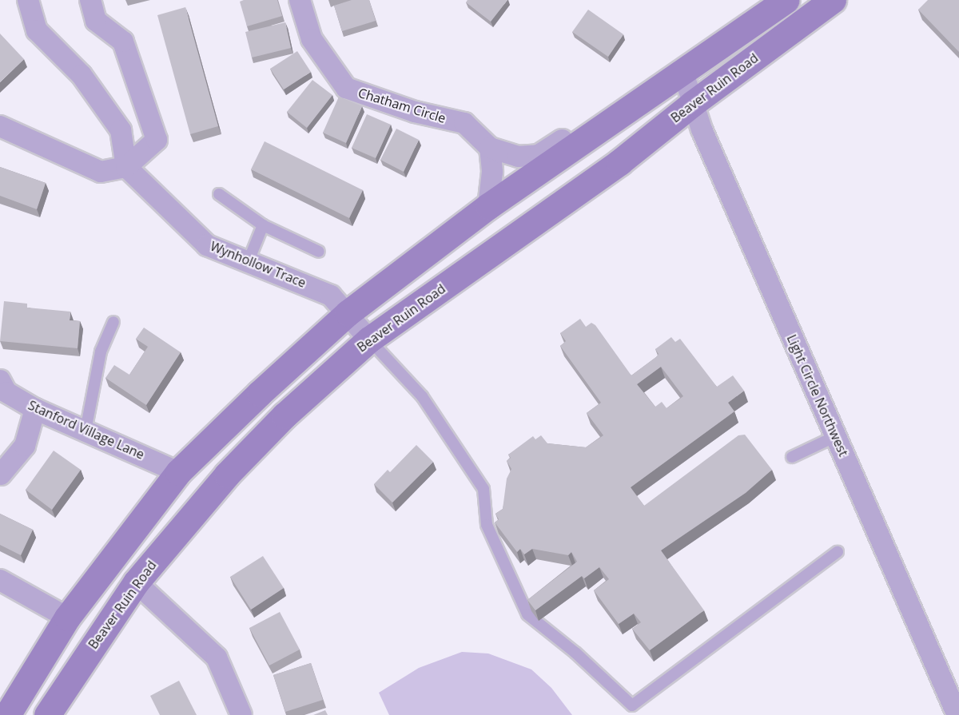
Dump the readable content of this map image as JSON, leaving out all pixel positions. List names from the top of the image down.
{
  "streets": {
    "main road": ["Beaver Ruin Road"],
    "street": [
      "Chatham Circle",
      "Wynhollow Trace",
      "Light Circle Northwest",
      "Stanford Village Lane"
    ]
  },
  "crossings": [
    ["Beaver Ruin Road", "Wynhollow Trace"],
    ["Beaver Ruin Road", "Light Circle Northwest"]
  ]
}
